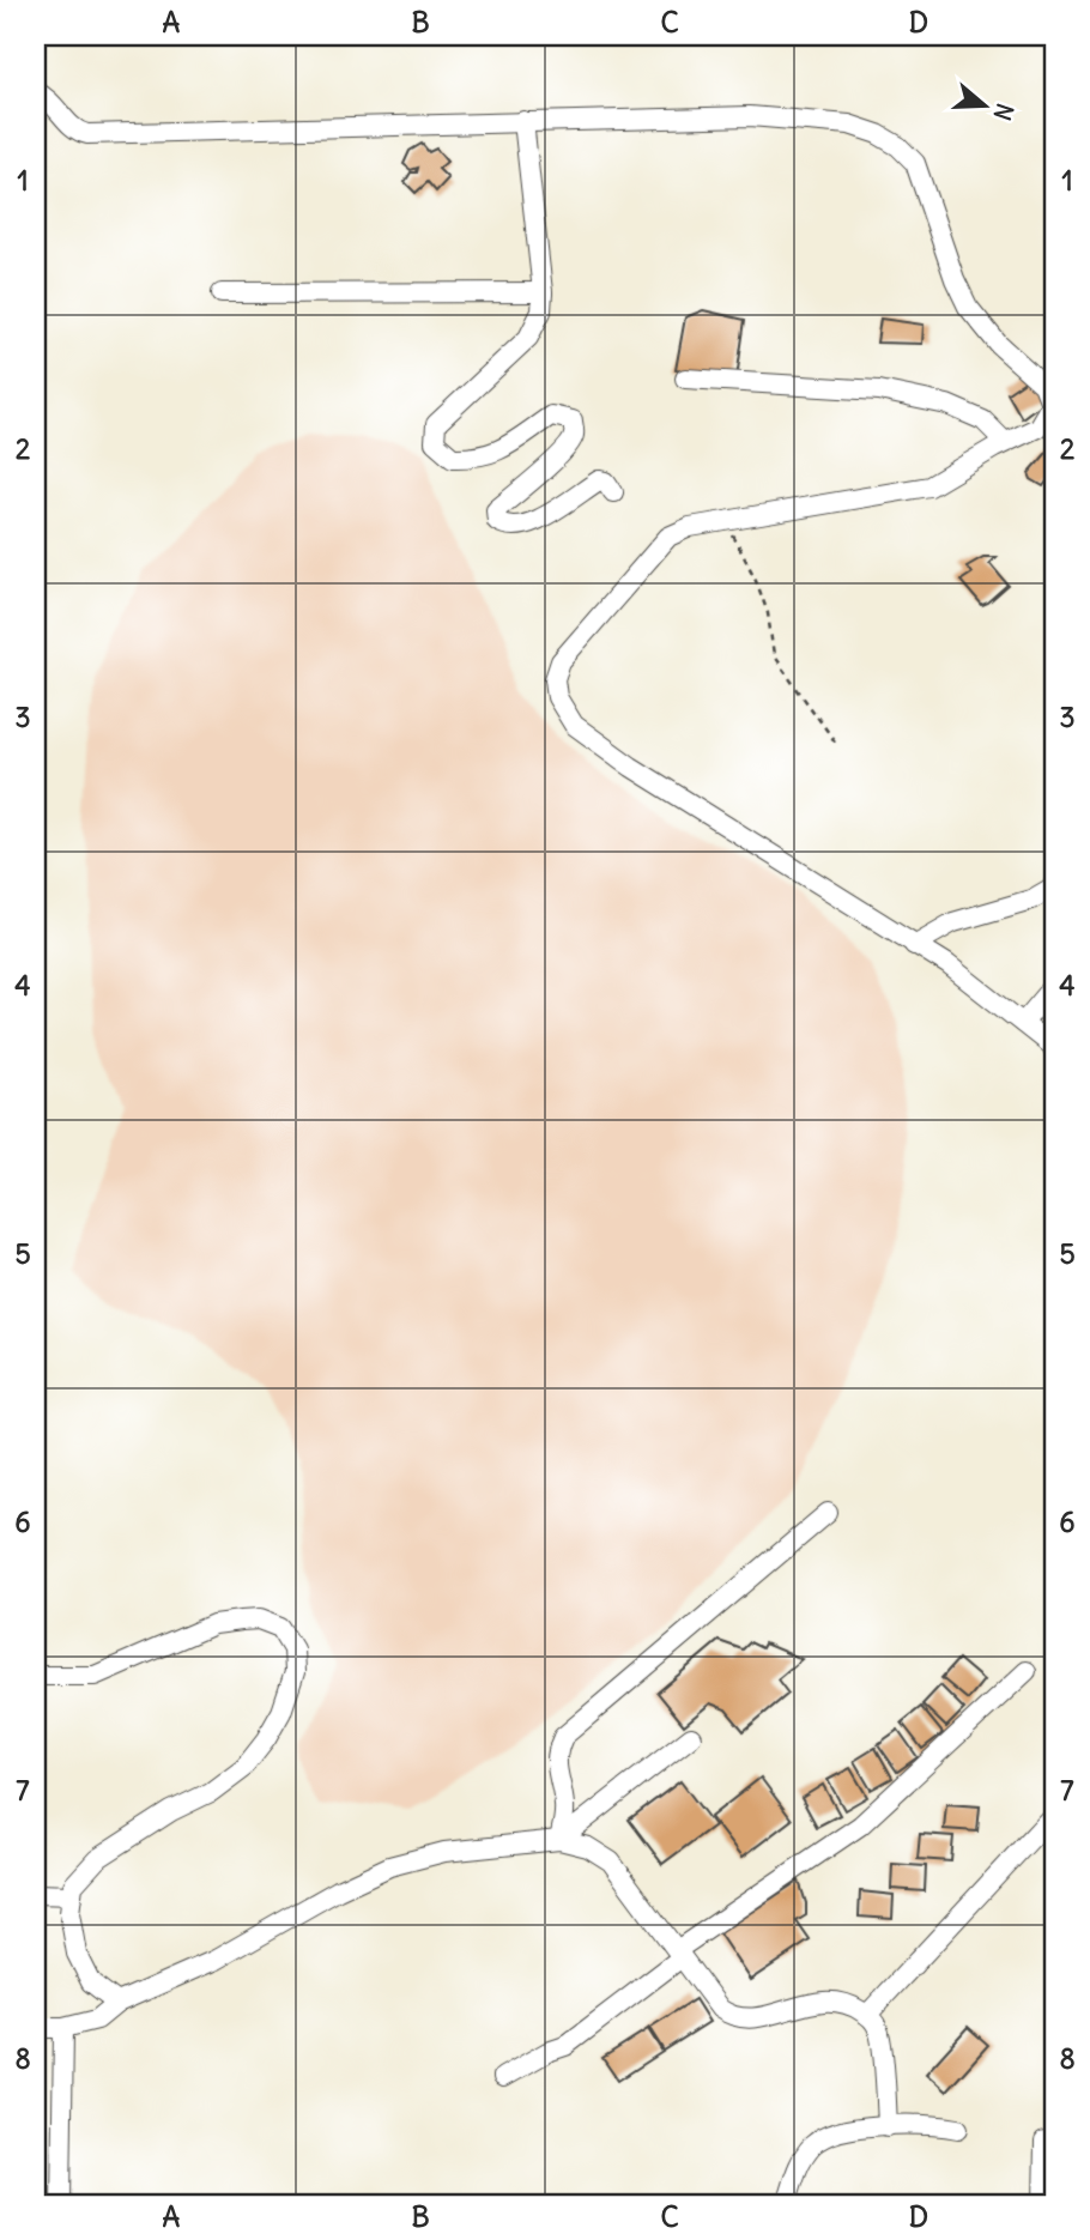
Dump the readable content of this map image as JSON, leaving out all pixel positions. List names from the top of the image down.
{
  "north": "right",
  "grid": {
    "columns": [
      "A",
      "B",
      "C",
      "D"
    ],
    "rows": [
      "1",
      "2",
      "3",
      "4",
      "5",
      "6",
      "7",
      "8"
    ]
  }
}
